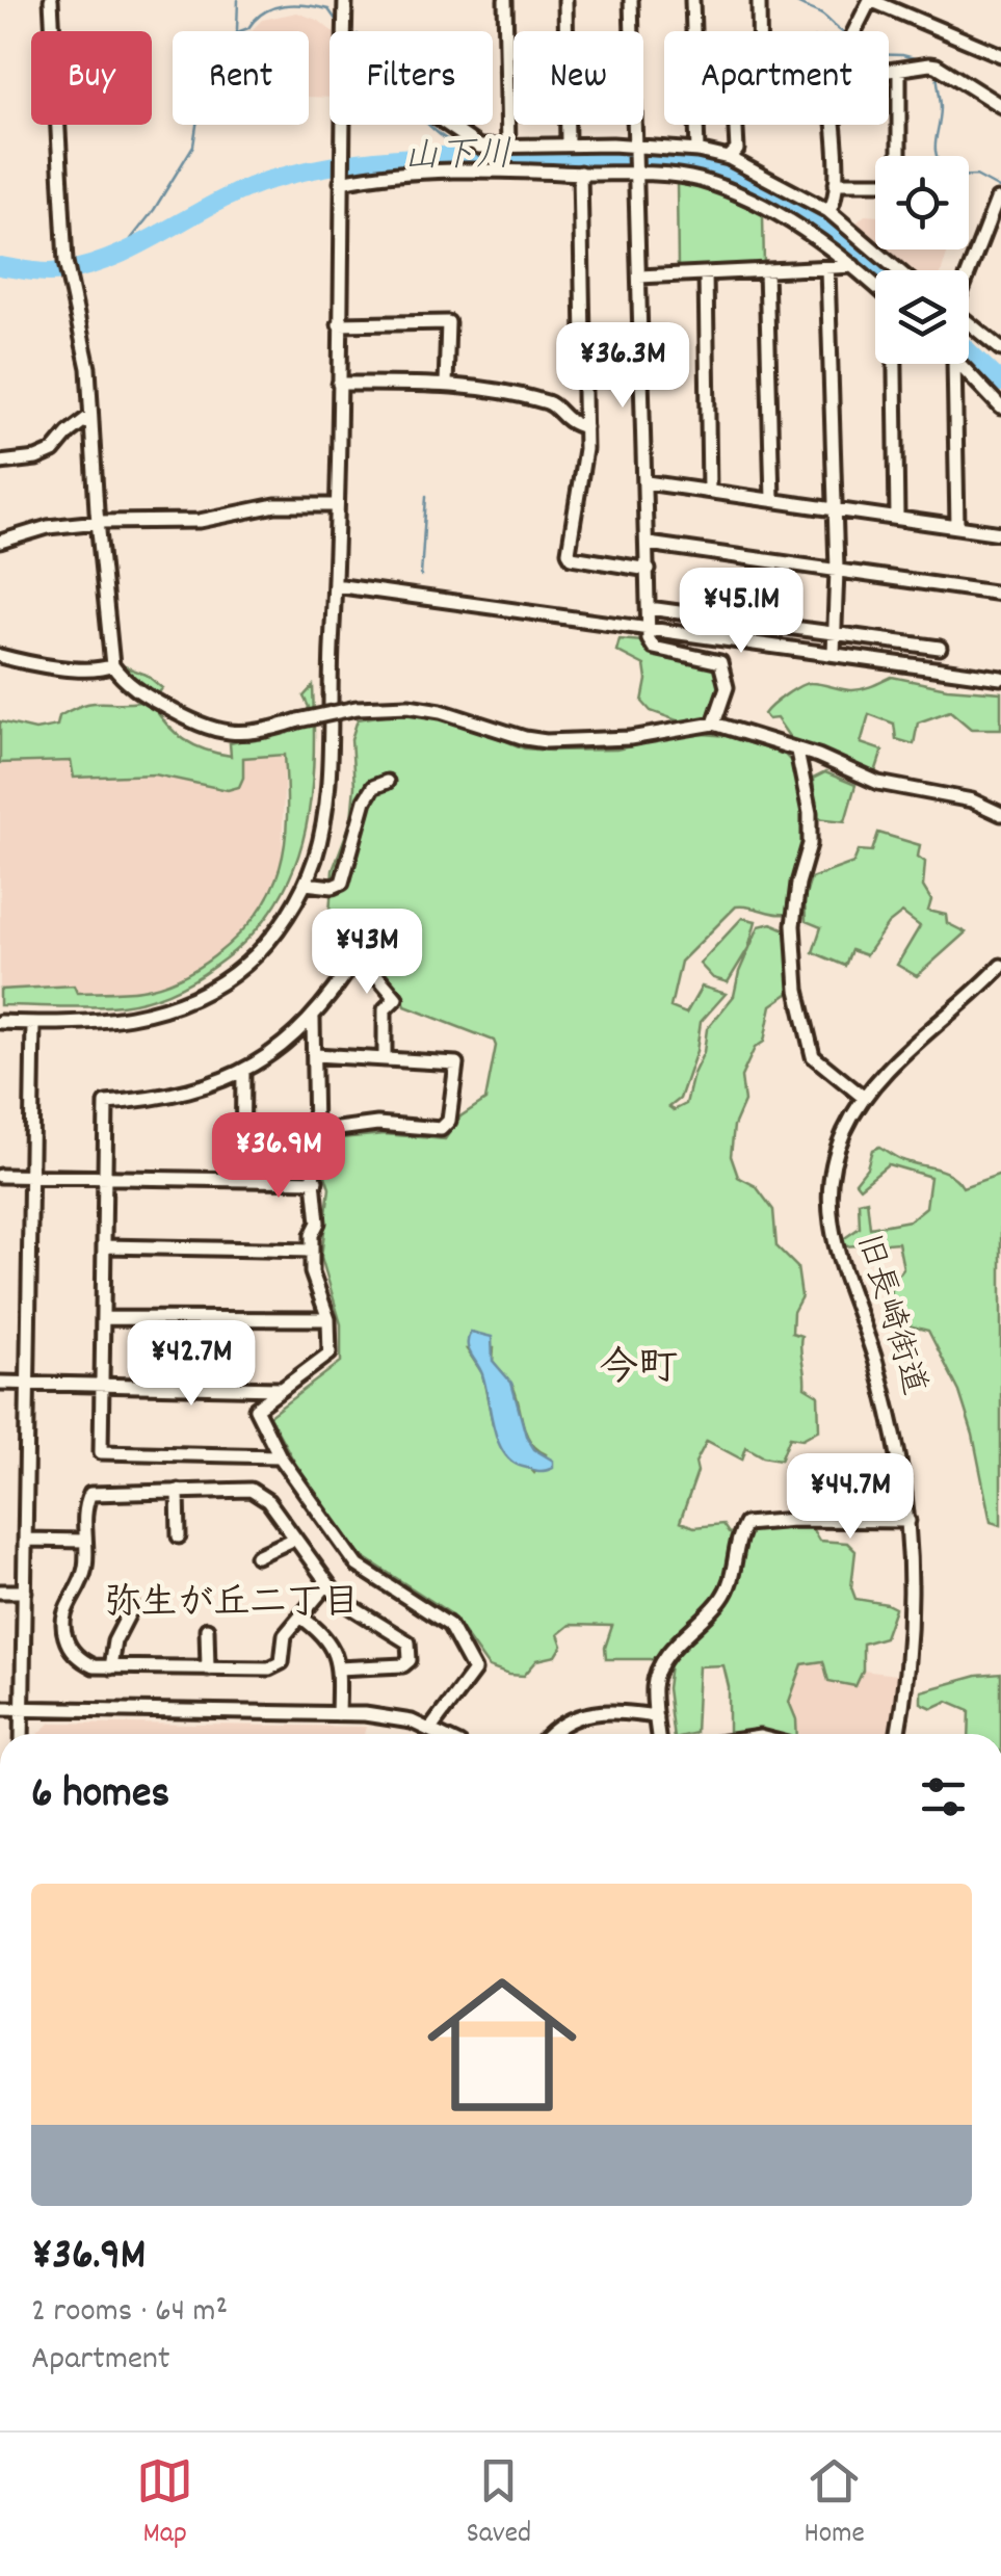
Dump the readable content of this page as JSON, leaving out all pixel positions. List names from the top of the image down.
{
  "streets": {
    "street": ["旧長崎街道"]
  },
  "districts": ["今町", "弥生が丘二丁目"],
  "water": ["山下川"],
  "page": {
    "chip": [
      "Buy",
      "Rent",
      "Filters",
      "New",
      "Apartment"
    ],
    "price": [
      "¥36.3M",
      "¥45.1M",
      "¥43M",
      "¥36.9M",
      "¥42.7M",
      "¥44.7M"
    ],
    "heading": "6 homes",
    "list": [
      {
        "name": "¥36.9M",
        "note": "2 rooms · 64 m² · Apartment"
      }
    ],
    "tabs": ["Map", "Saved", "Home"]
  }
}
